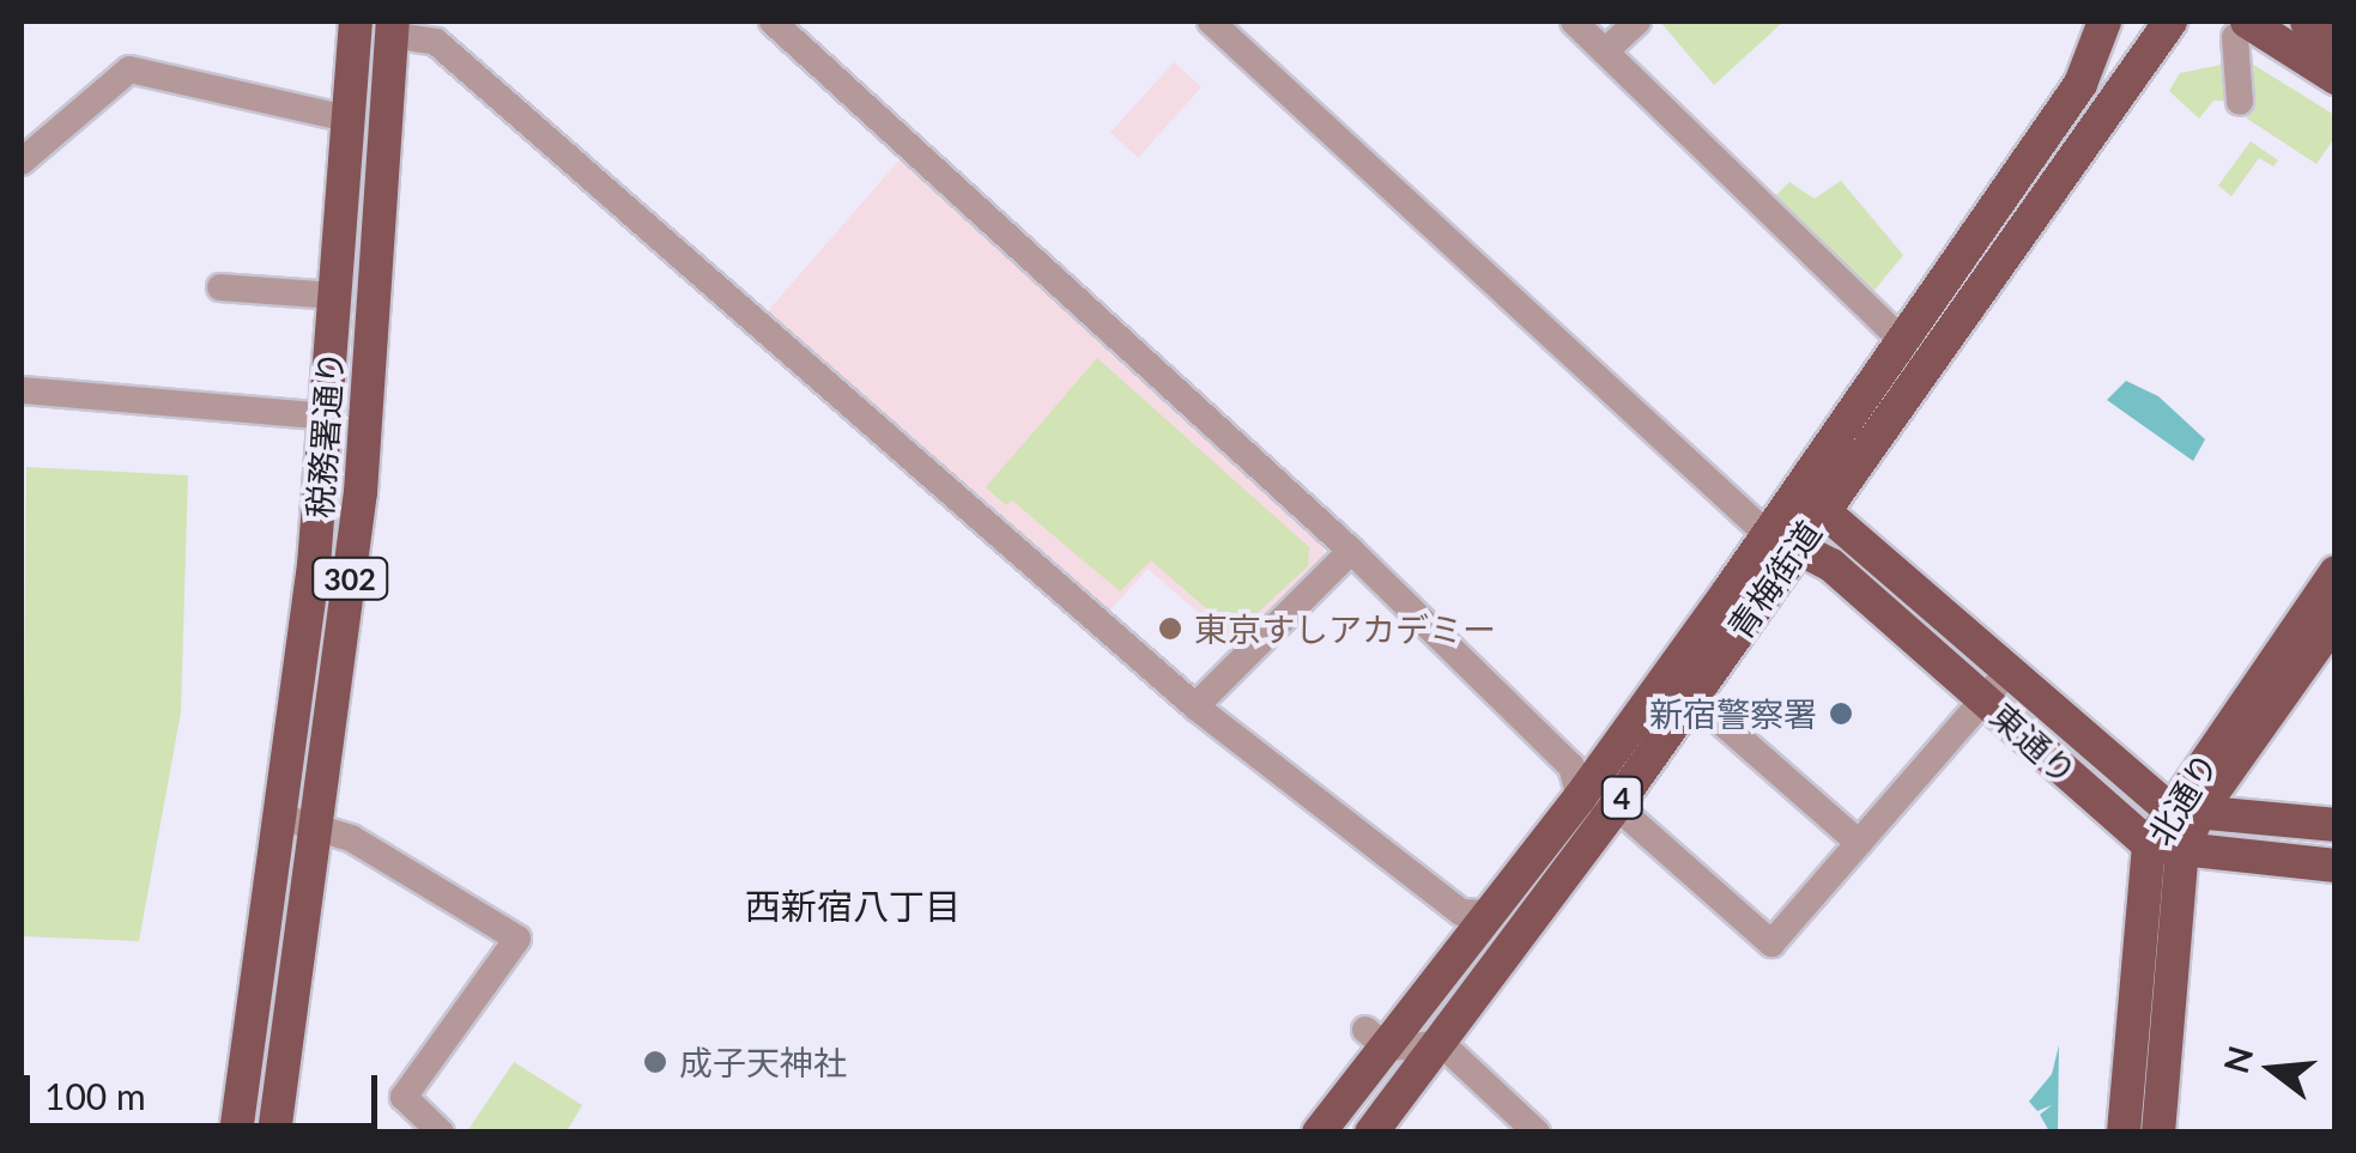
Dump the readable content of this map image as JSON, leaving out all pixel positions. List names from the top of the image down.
{
  "streets": {
    "main road": [
      "税務署通り",
      "302",
      "青梅街道",
      "東通り",
      "4",
      "北通り"
    ]
  },
  "crossings": [
    ["青梅街道", "東通り"],
    ["東通り", "北通り"]
  ],
  "districts": ["西新宿八丁目"],
  "places": ["東京すしアカデミー", "新宿警察署", "成子天神社"],
  "scale_bar": "100 m",
  "north": "left"
}
